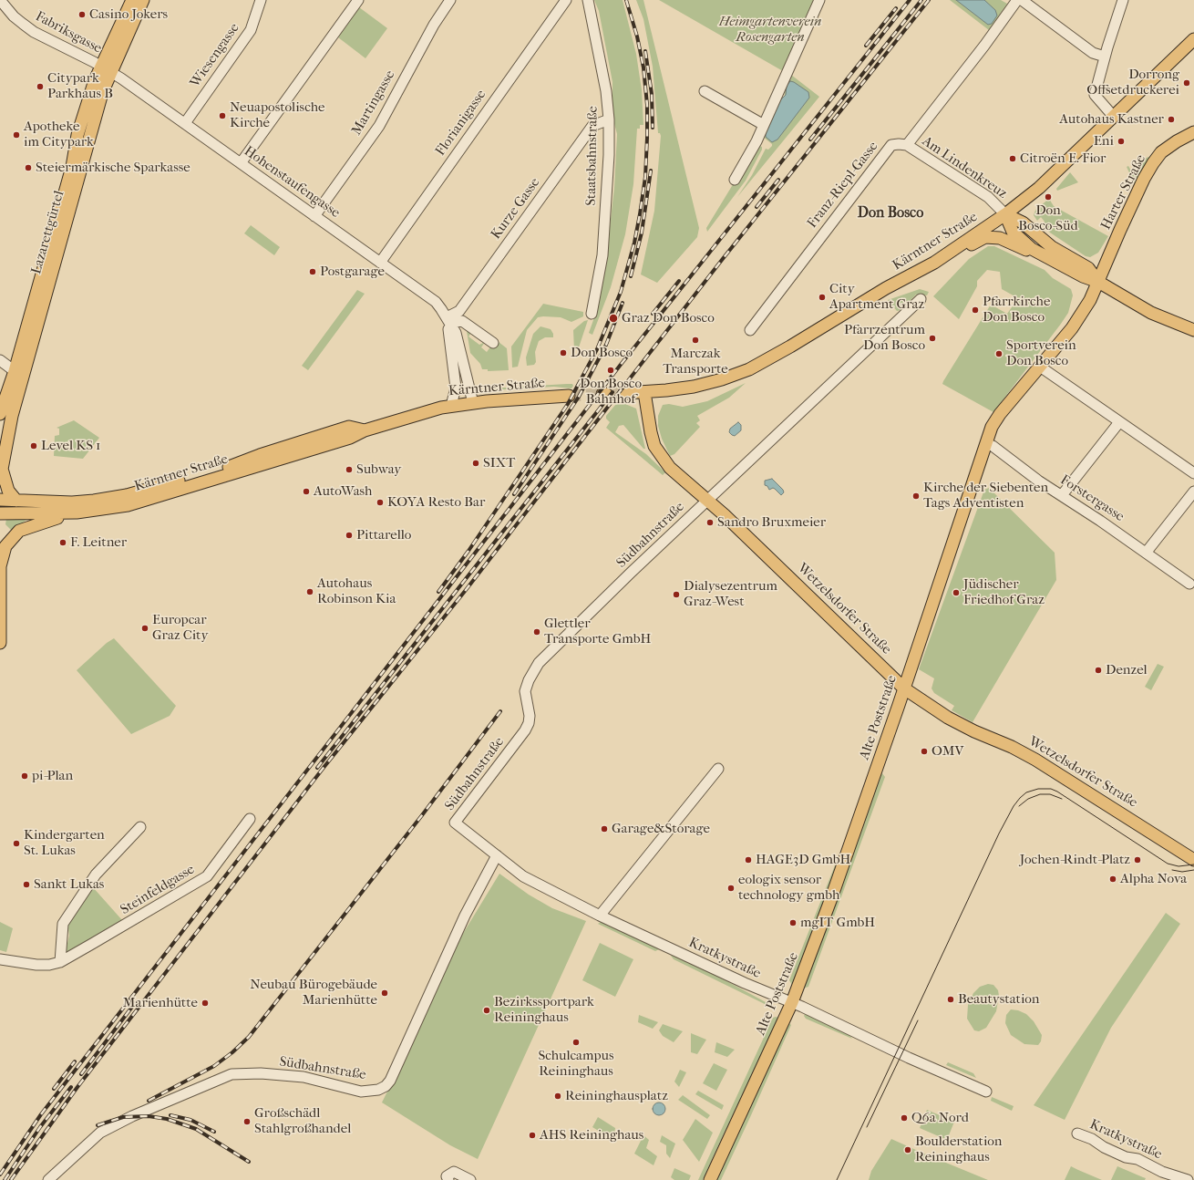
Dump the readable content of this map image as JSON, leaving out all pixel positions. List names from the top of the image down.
{
  "streets": {
    "main road": [
      "Harter Straße",
      "Lazarettgürtel",
      "Kärntner Straße",
      "Wetzelsdorfer Straße",
      "Alte Poststraße"
    ],
    "street": [
      "Fabriksgasse",
      "Wiesengasse",
      "Martingasse",
      "Florianigasse",
      "Staatsbahnstraße",
      "Am Lindenkreuz",
      "Hohenstaufengasse",
      "Franz-Riepl-Gasse",
      "Kurze Gasse",
      "Forstergasse",
      "Südbahnstraße",
      "Steinfeldgasse",
      "Kratkystraße"
    ]
  },
  "crossings": [
    ["Fabriksgasse", "Hohenstaufengasse"],
    ["Fabriksgasse", "Lazarettgürtel"],
    ["Wiesengasse", "Hohenstaufengasse"],
    ["Martingasse", "Hohenstaufengasse"],
    ["Florianigasse", "Hohenstaufengasse"],
    ["Staatsbahnstraße", "Kurze Gasse"],
    ["Am Lindenkreuz", "Franz-Riepl-Gasse"],
    ["Am Lindenkreuz", "Kärntner Straße"],
    ["Hohenstaufengasse", "Kurze Gasse"],
    ["Hohenstaufengasse", "Lazarettgürtel"],
    ["Hohenstaufengasse", "Kärntner Straße"],
    ["Harter Straße", "Alte Poststraße"],
    ["Kärntner Straße", "Wetzelsdorfer Straße"],
    ["Forstergasse", "Alte Poststraße"],
    ["Südbahnstraße", "Wetzelsdorfer Straße"],
    ["Südbahnstraße", "Kratkystraße"],
    ["Wetzelsdorfer Straße", "Alte Poststraße"],
    ["Alte Poststraße", "Kratkystraße"]
  ],
  "districts": ["Don Bosco"],
  "parks": ["Heimgartenverein Rosengarten"],
  "places": [
    "Casino Jokers",
    "Dorrong Offsetdruckerei",
    "Citypark Parkhaus B",
    "Neuapostolische Kirche",
    "Autohaus Kastner",
    "Apotheke im Citypark",
    "Eni",
    "Citroën E. Fior",
    "Steiermärkische Sparkasse",
    "Don Bosco-Süd",
    "Postgarage",
    "City Apartment Graz",
    "Pfarrkirche Don Bosco",
    "Graz Don Bosco",
    "Pfarrzentrum Don Bosco",
    "Marczak Transporte",
    "Don Bosco",
    "Sportverein Don Bosco",
    "Don Bosco Bahnhof",
    "Level KS 1",
    "SIXT",
    "Subway",
    "AutoWash",
    "Kirche der Siebenten Tags Adventisten",
    "KOYA Resto Bar",
    "Sandro Bruxmeier",
    "Pittarello",
    "F. Leitner",
    "Autohaus Robinson Kia",
    "Jüdischer Friedhof Graz",
    "Dialysezentrum Graz-West",
    "Europcar Graz City",
    "Glettler Transporte GmbH",
    "Denzel",
    "OMV",
    "pi-Plan",
    "Garage&Storage",
    "Kindergarten St. Lukas",
    "HAGE3D GmbH",
    "Jochen-Rindt-Platz",
    "Alpha Nova",
    "Sankt Lukas",
    "eologix sensor technology gmbh",
    "mgIT GmbH",
    "Neubau Bürogebäude Marienhütte",
    "Beautystation",
    "Marienhütte",
    "Bezirkssportpark Reininghaus",
    "Schulcampus Reininghaus",
    "Reininghausplatz",
    "Q6a Nord",
    "Großschädl Stahlgroßhandel",
    "AHS Reininghaus",
    "Boulderstation Reininghaus"
  ]
}
